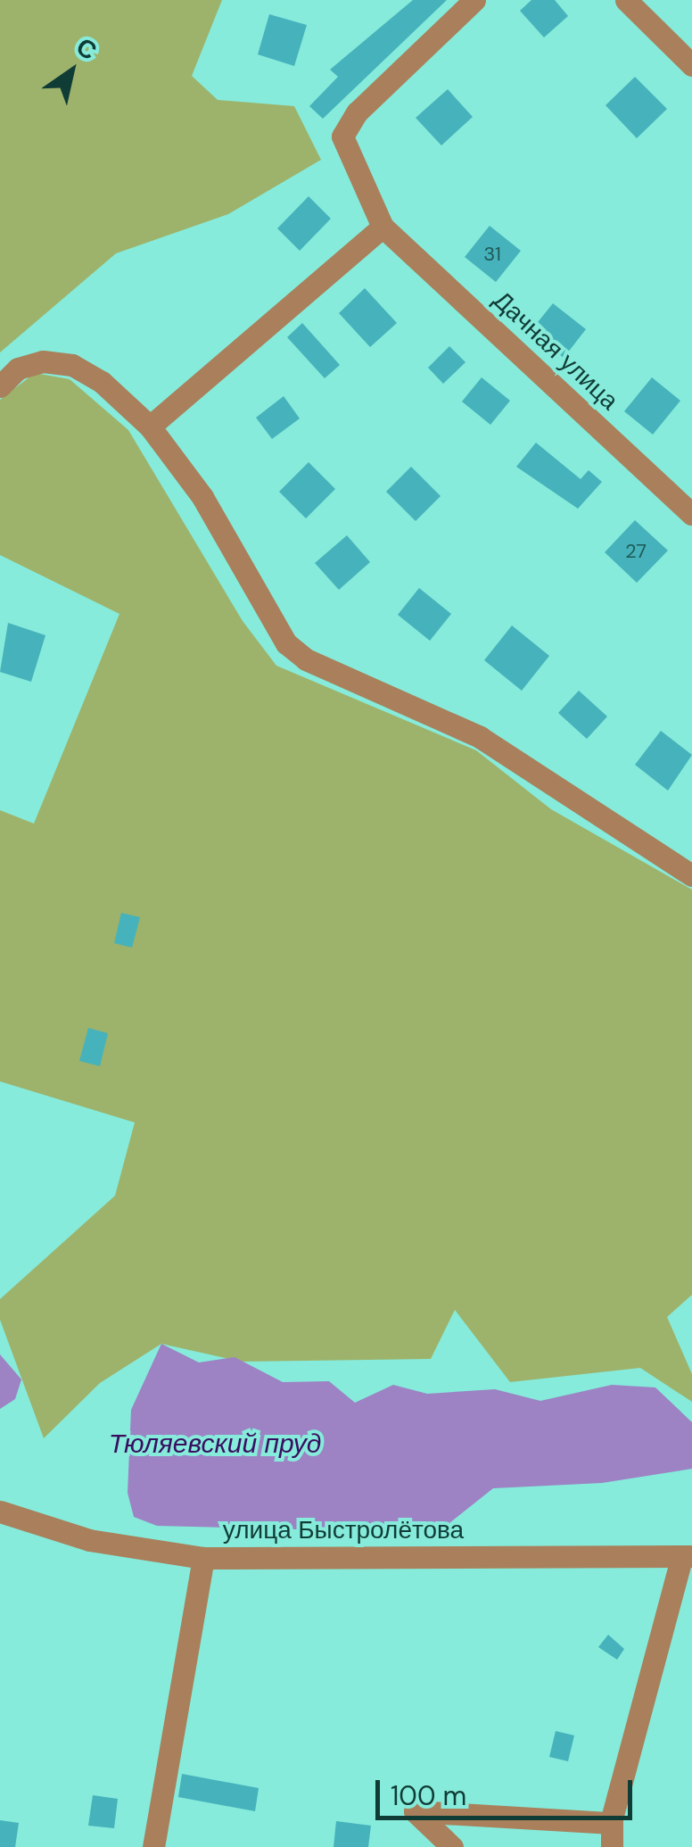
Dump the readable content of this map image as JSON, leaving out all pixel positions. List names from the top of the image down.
{
  "streets": {
    "street": ["Дачная улица", "улица Быстролётова"]
  },
  "water": ["Тюляевский пруд"],
  "house_numbers": ["31", "27"],
  "scale_bar": "100 m",
  "north": "top right"
}
